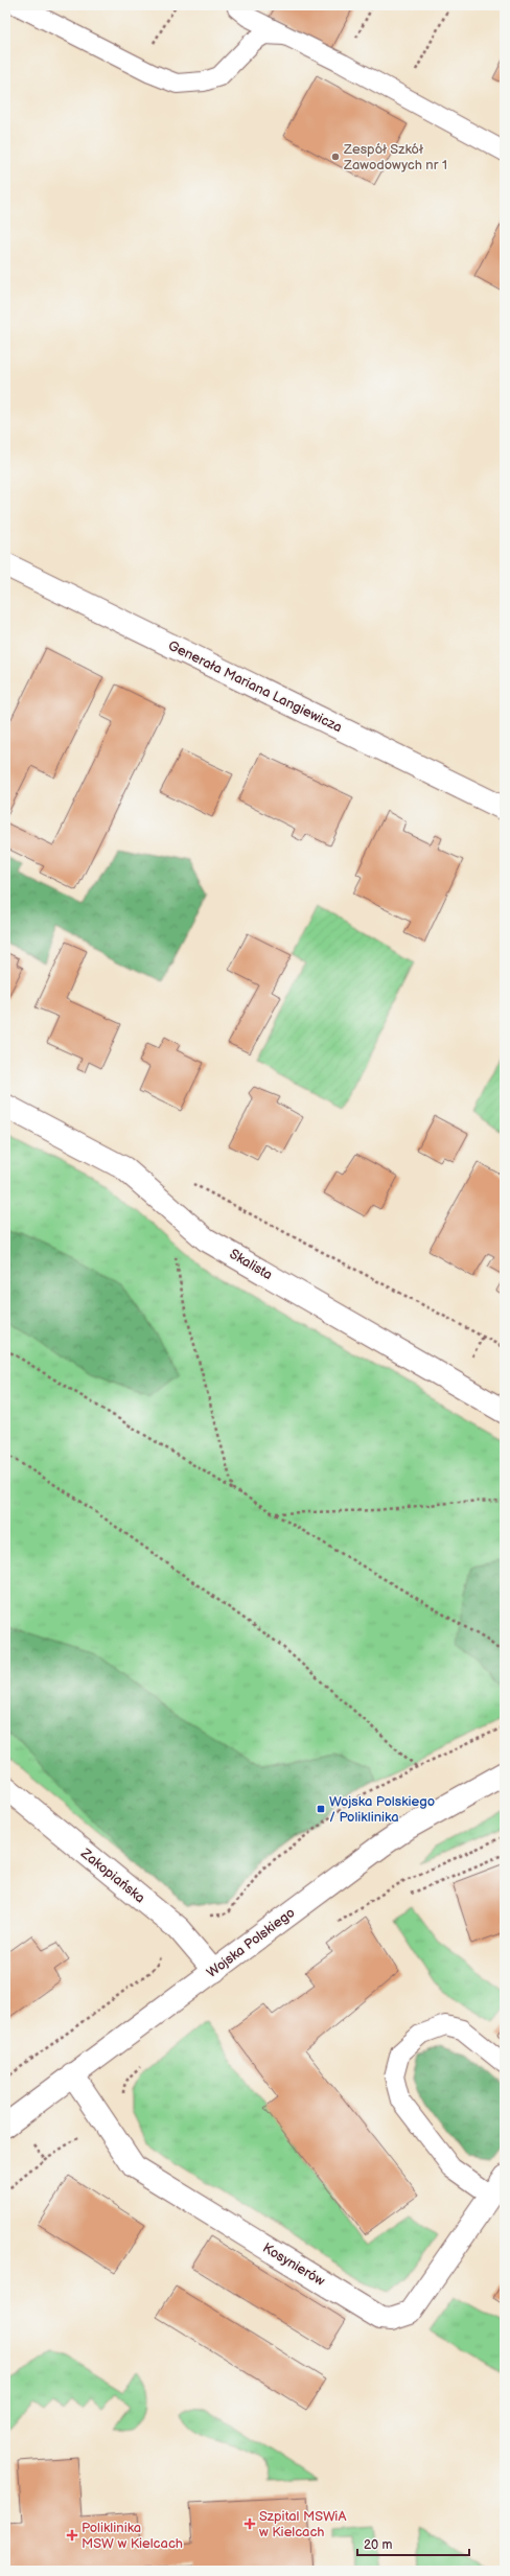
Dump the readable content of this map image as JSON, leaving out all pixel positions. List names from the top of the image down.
{
  "streets": {
    "street": [
      "Generała Mariana Langiewicza",
      "Skalista",
      "Zakopiańska",
      "Wojska Polskiego",
      "Kosynierów"
    ]
  },
  "crossings": [
    ["Zakopiańska", "Wojska Polskiego"],
    ["Wojska Polskiego", "Kosynierów"]
  ],
  "places": {
    "other": ["Zespół Szkół Zawodowych nr 1"],
    "transit": ["Wojska Polskiego / Poliklinika"],
    "health": ["Szpital MSWiA w Kielcach", "Poliklinika MSW w Kielcach"]
  },
  "scale_bar": "20 m"
}
